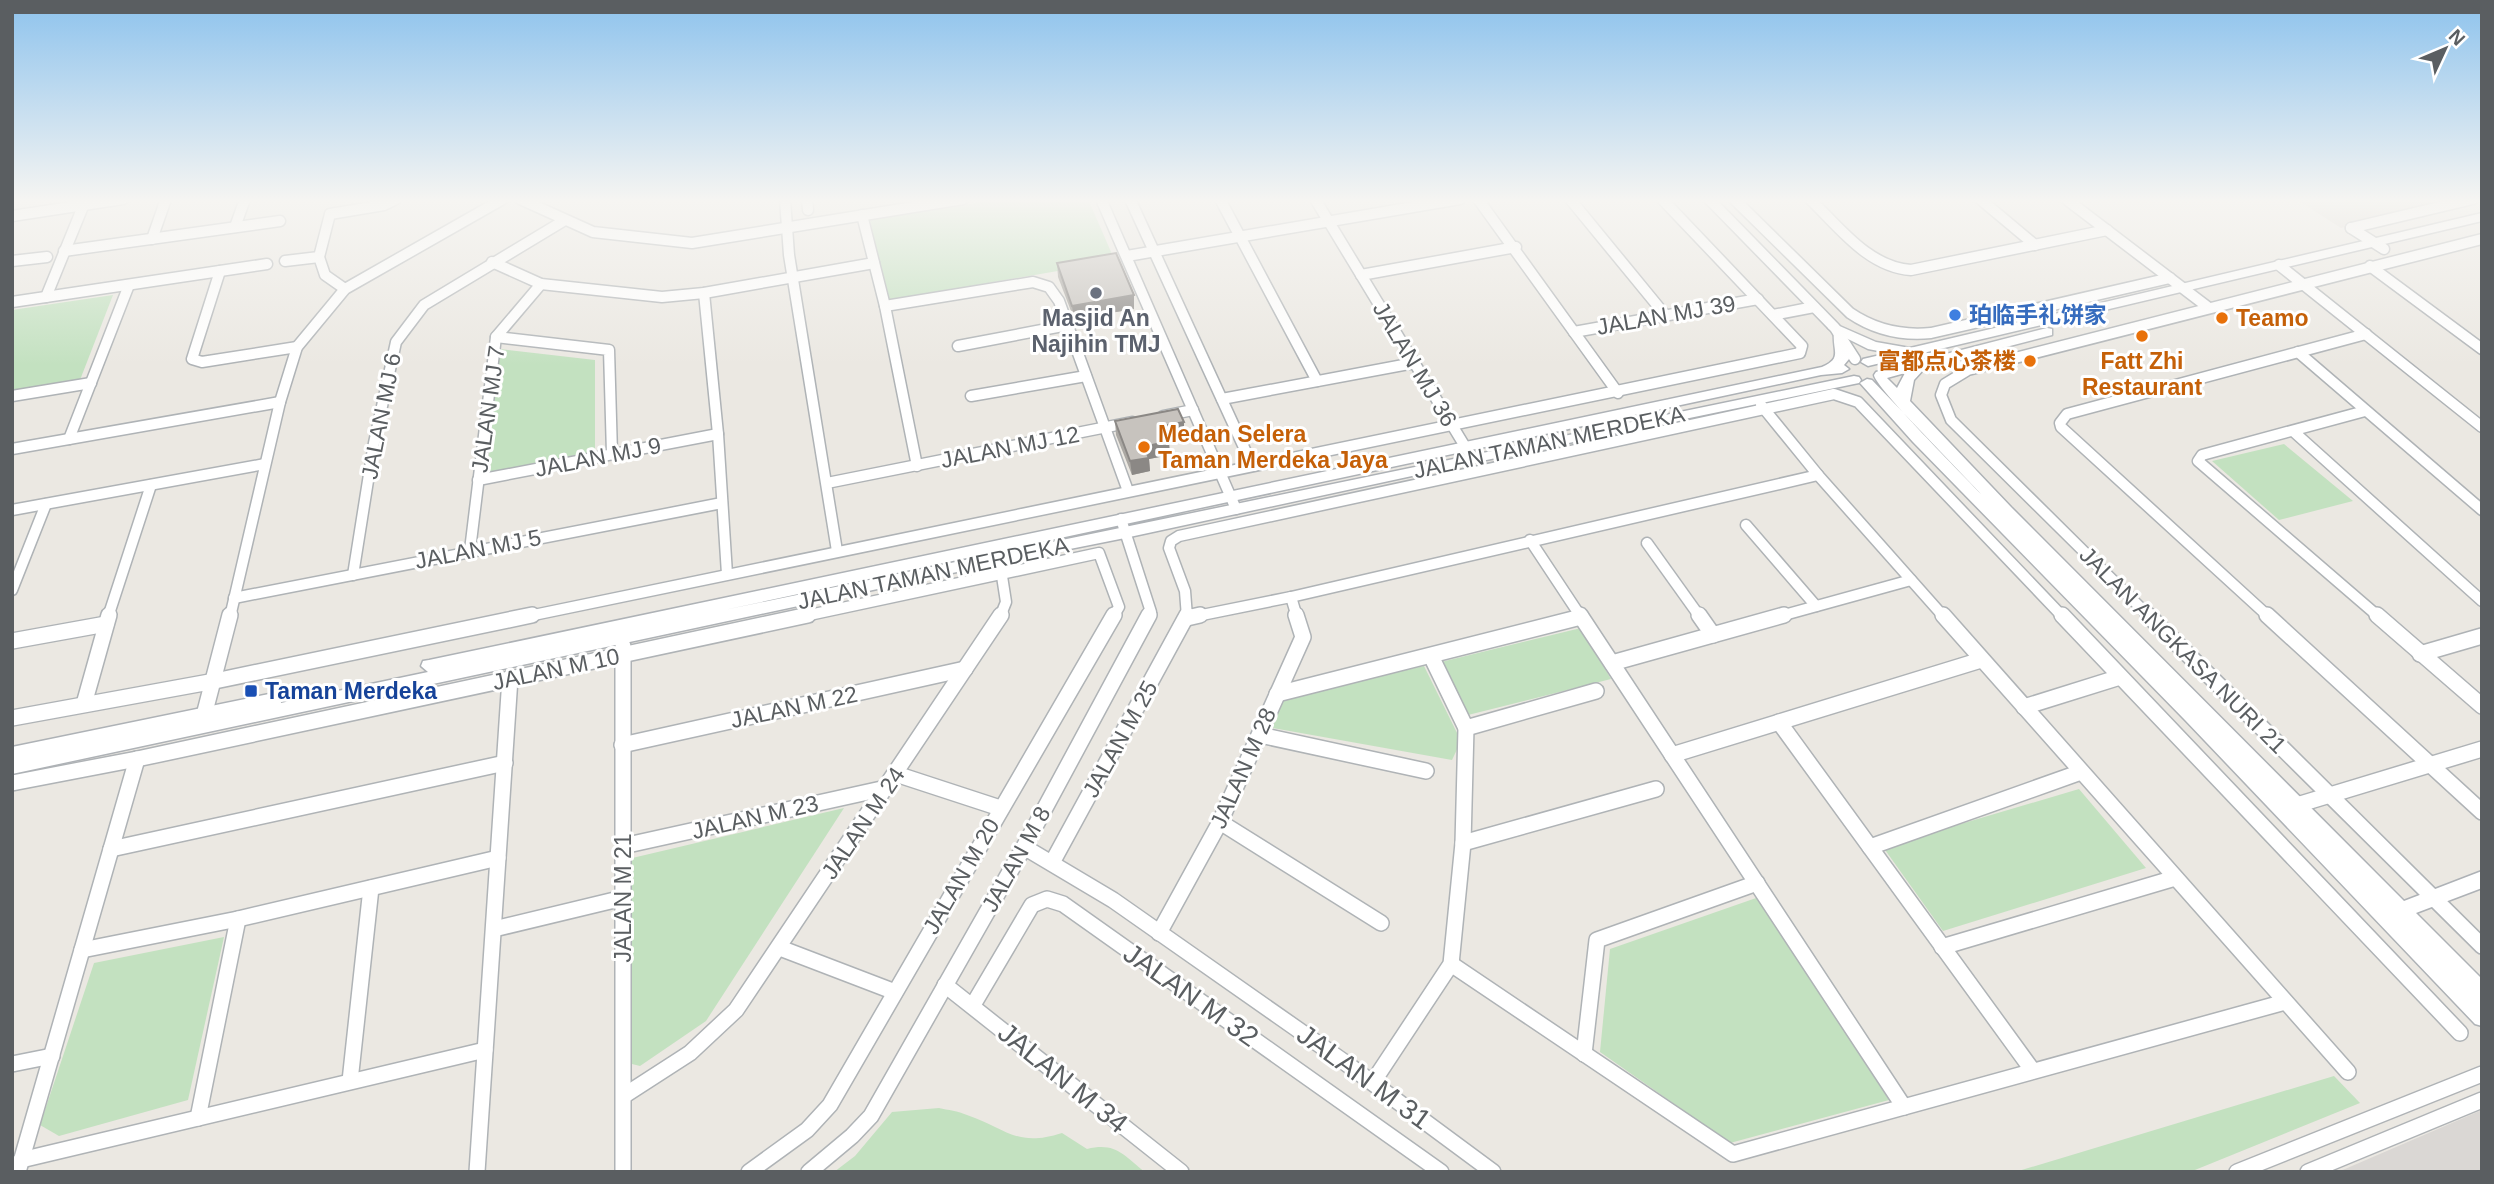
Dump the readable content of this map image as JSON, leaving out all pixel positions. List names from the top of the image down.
{
  "streets": {
    "main road": ["JALAN TAMAN MERDEKA"],
    "street": [
      "JALAN MJ 39",
      "JALAN MJ 36",
      "JALAN MJ 7",
      "JALAN MJ 6",
      "JALAN MJ 12",
      "JALAN MJ 9",
      "JALAN MJ 5",
      "JALAN ANGKASA NURI 21",
      "JALAN M 10",
      "JALAN M 22",
      "JALAN M 25",
      "JALAN M 28",
      "JALAN M 23",
      "JALAN M 24",
      "JALAN M 8",
      "JALAN M 20",
      "JALAN M 21",
      "JALAN M 32",
      "JALAN M 31",
      "JALAN M 34"
    ]
  },
  "crossings": [
    ["JALAN MJ 36", "JALAN TAMAN MERDEKA"],
    ["JALAN MJ 7", "JALAN MJ 9"],
    ["JALAN MJ 7", "JALAN MJ 5"],
    ["JALAN MJ 6", "JALAN MJ 5"],
    ["JALAN TAMAN MERDEKA", "JALAN M 10"],
    ["JALAN TAMAN MERDEKA", "JALAN M 24"],
    ["JALAN TAMAN MERDEKA", "JALAN M 8"],
    ["JALAN TAMAN MERDEKA", "JALAN M 21"],
    ["JALAN M 10", "JALAN M 24"],
    ["JALAN M 10", "JALAN M 20"],
    ["JALAN M 10", "JALAN M 21"],
    ["JALAN M 22", "JALAN M 24"],
    ["JALAN M 22", "JALAN M 21"],
    ["JALAN M 25", "JALAN M 31"],
    ["JALAN M 28", "JALAN M 31"],
    ["JALAN M 23", "JALAN M 24"],
    ["JALAN M 23", "JALAN M 21"],
    ["JALAN M 24", "JALAN M 21"],
    ["JALAN M 8", "JALAN M 31"],
    ["JALAN M 8", "JALAN M 34"],
    ["JALAN M 32", "JALAN M 34"]
  ],
  "places": {
    "other": [
      "Masjid An Najihin TMJ",
      "珀临手礼饼家",
      "Teamo",
      "Fatt Zhi Restaurant",
      "富都点心茶楼",
      "Medan Selera Taman Merdeka Jaya"
    ],
    "transit": ["Taman Merdeka"]
  },
  "north": "top right"
}
